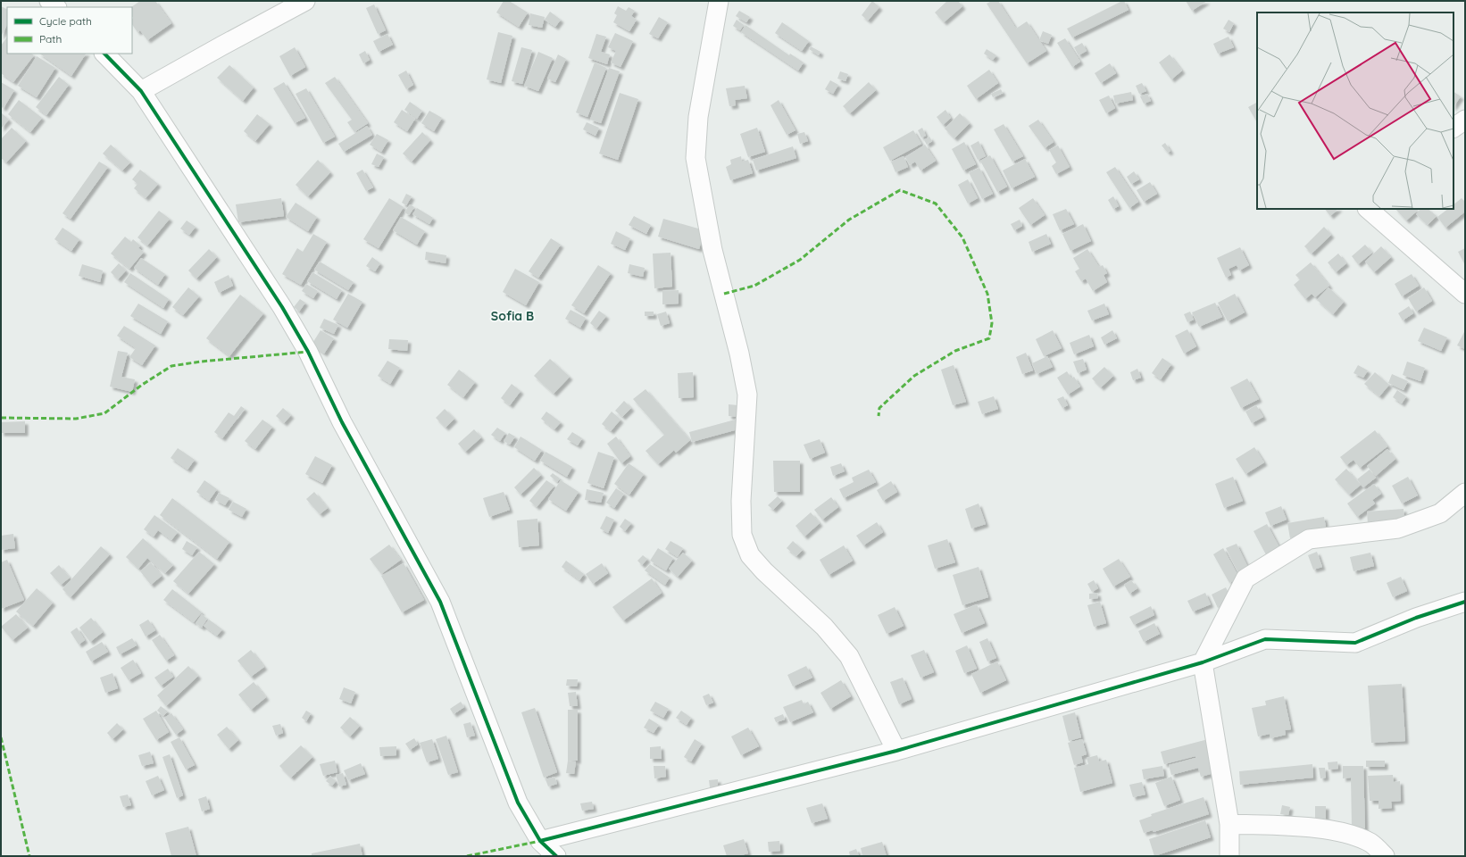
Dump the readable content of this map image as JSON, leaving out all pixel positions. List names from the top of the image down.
{
  "districts": ["Sofia B"],
  "legend": ["Cycle path", "Path"]
}
